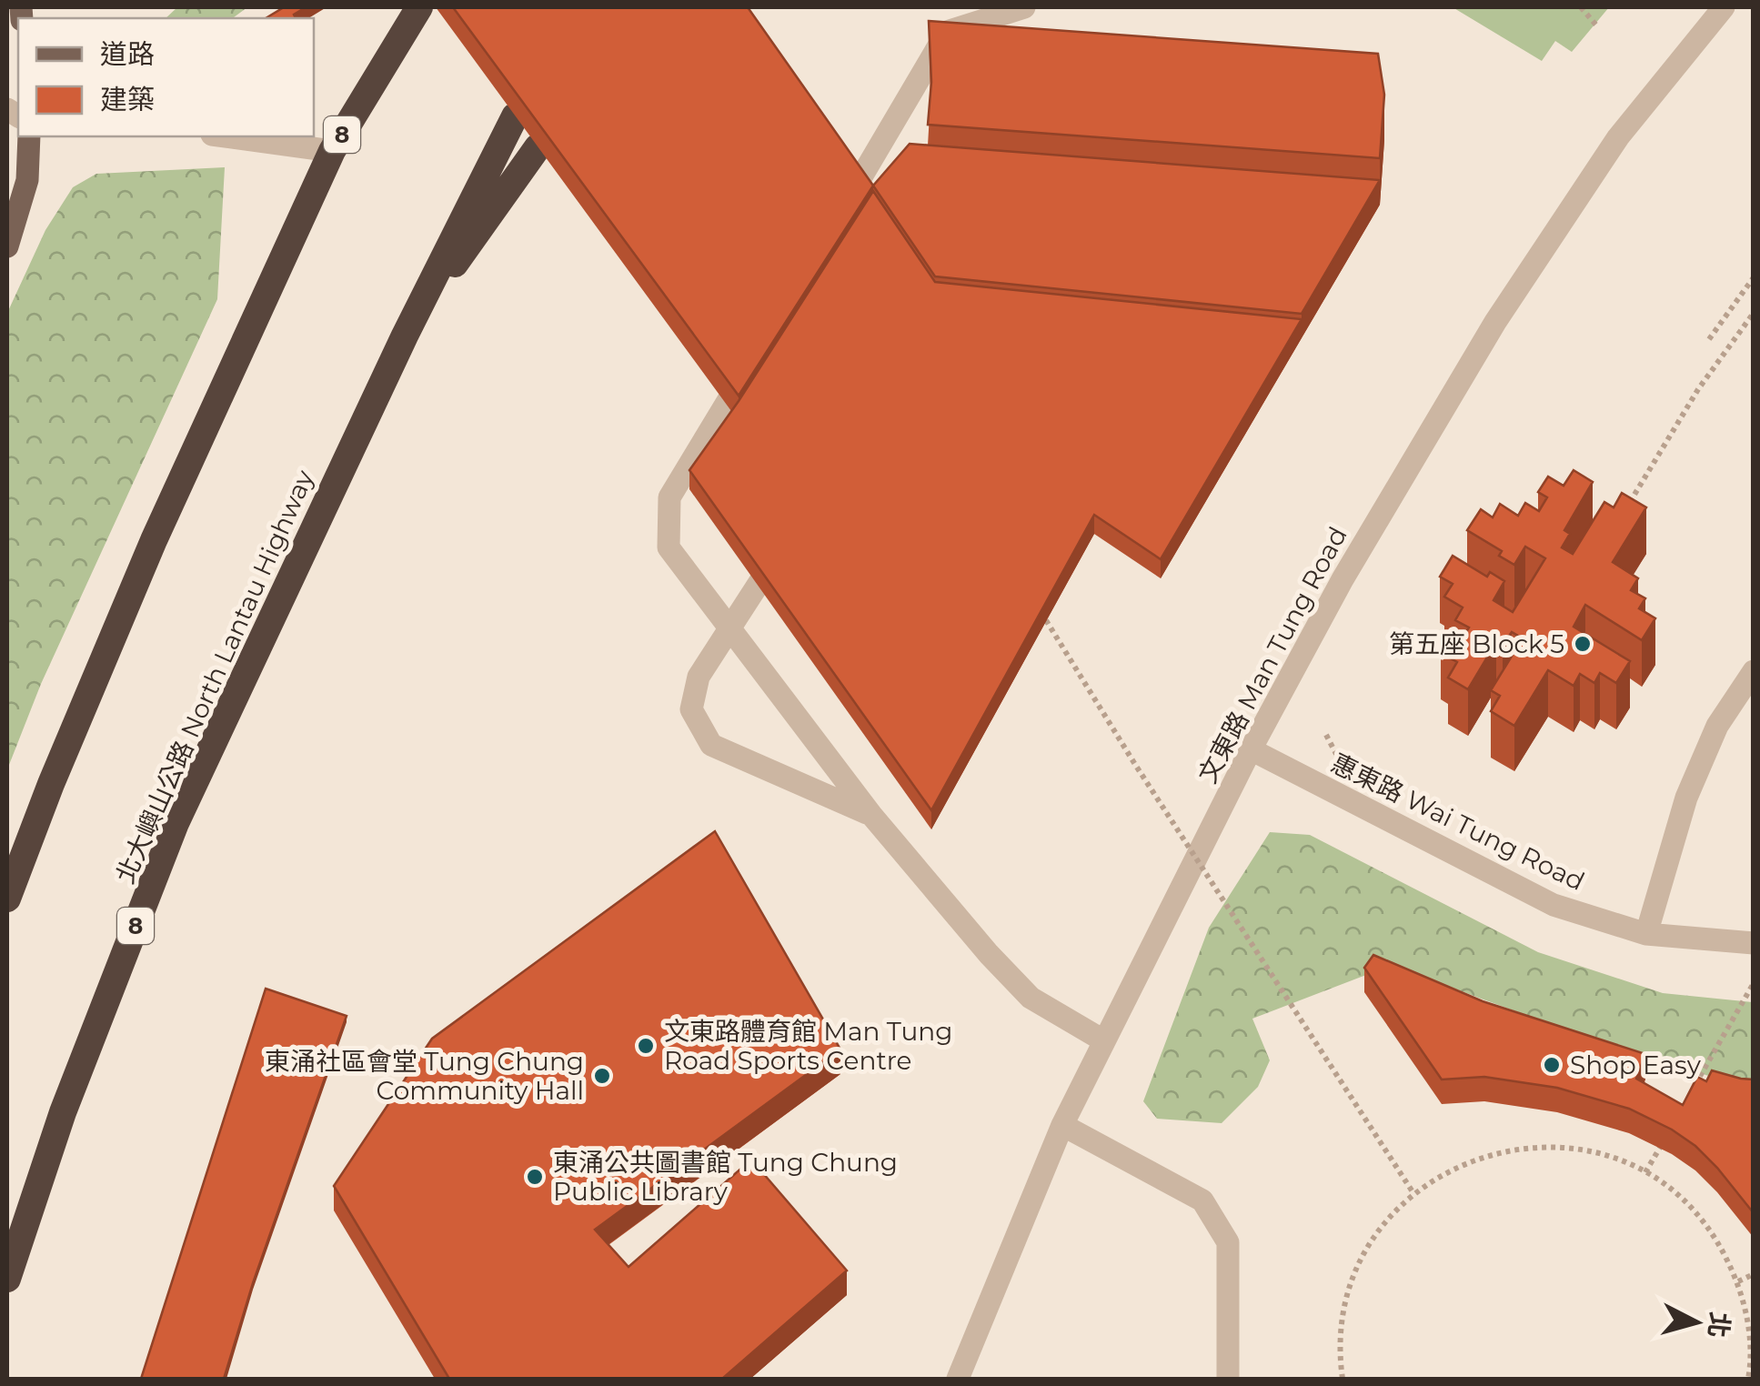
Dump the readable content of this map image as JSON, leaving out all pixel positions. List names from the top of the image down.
{
  "streets": {
    "highway": ["8", "北大嶼山公路 North Lantau Highway"],
    "street": ["文東路 Man Tung Road", "惠東路 Wai Tung Road"]
  },
  "crossings": [
    ["文東路 Man Tung Road", "惠東路 Wai Tung Road"]
  ],
  "places": [
    "第五座 Block 5",
    "文東路體育館 Man Tung Road Sports Centre",
    "Shop Easy",
    "東涌社區會堂 Tung Chung Community Hall",
    "東涌公共圖書館 Tung Chung Public Library"
  ],
  "legend": ["道路", "建築"],
  "north": "right"
}
